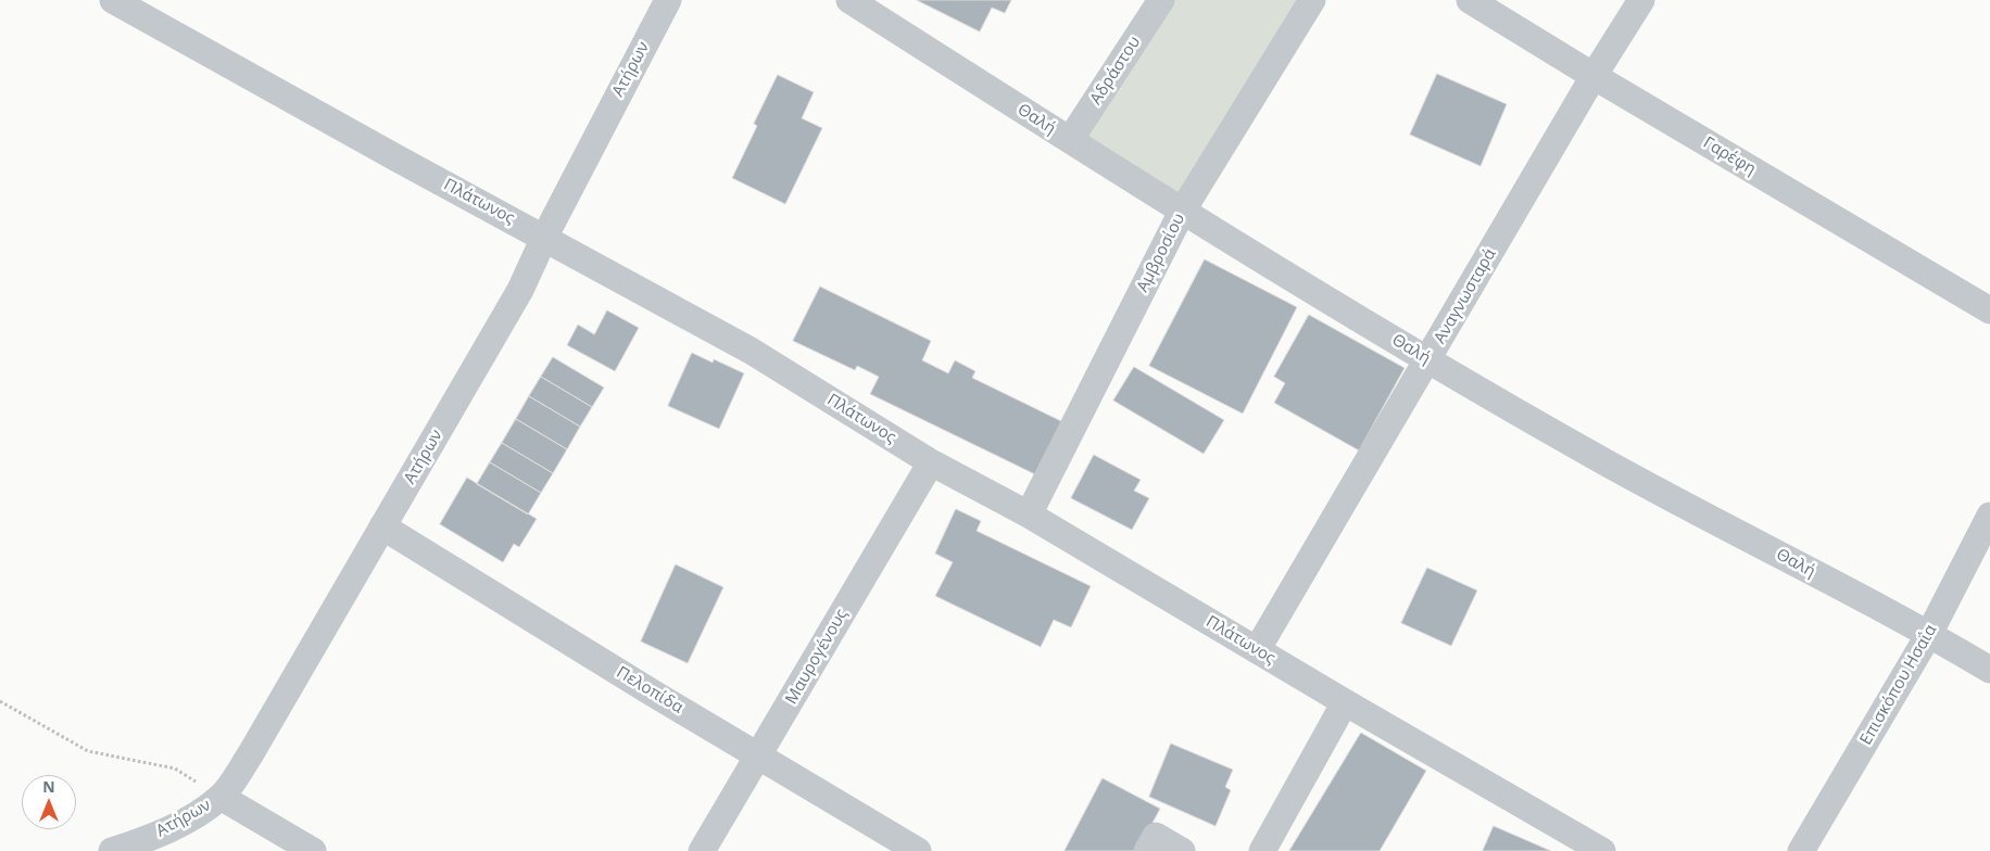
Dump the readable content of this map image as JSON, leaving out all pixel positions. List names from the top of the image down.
{
  "streets": {
    "street": [
      "Ατήρων",
      "Αδράστου",
      "Θαλή",
      "Γαρέφη",
      "Πλάτωνος",
      "Αμβροσίου",
      "Αναγνωσταρά",
      "Μαυρογένους",
      "Επισκόπου Ησαΐα",
      "Πελοπίδα"
    ]
  },
  "crossings": [
    ["Ατήρων", "Πλάτωνος"],
    ["Ατήρων", "Πελοπίδα"],
    ["Αδράστου", "Θαλή"],
    ["Θαλή", "Αμβροσίου"],
    ["Θαλή", "Αναγνωσταρά"],
    ["Θαλή", "Επισκόπου Ησαΐα"],
    ["Γαρέφη", "Αναγνωσταρά"],
    ["Πλάτωνος", "Αμβροσίου"],
    ["Πλάτωνος", "Αναγνωσταρά"],
    ["Πλάτωνος", "Μαυρογένους"],
    ["Μαυρογένους", "Πελοπίδα"]
  ],
  "north": "top"
}
